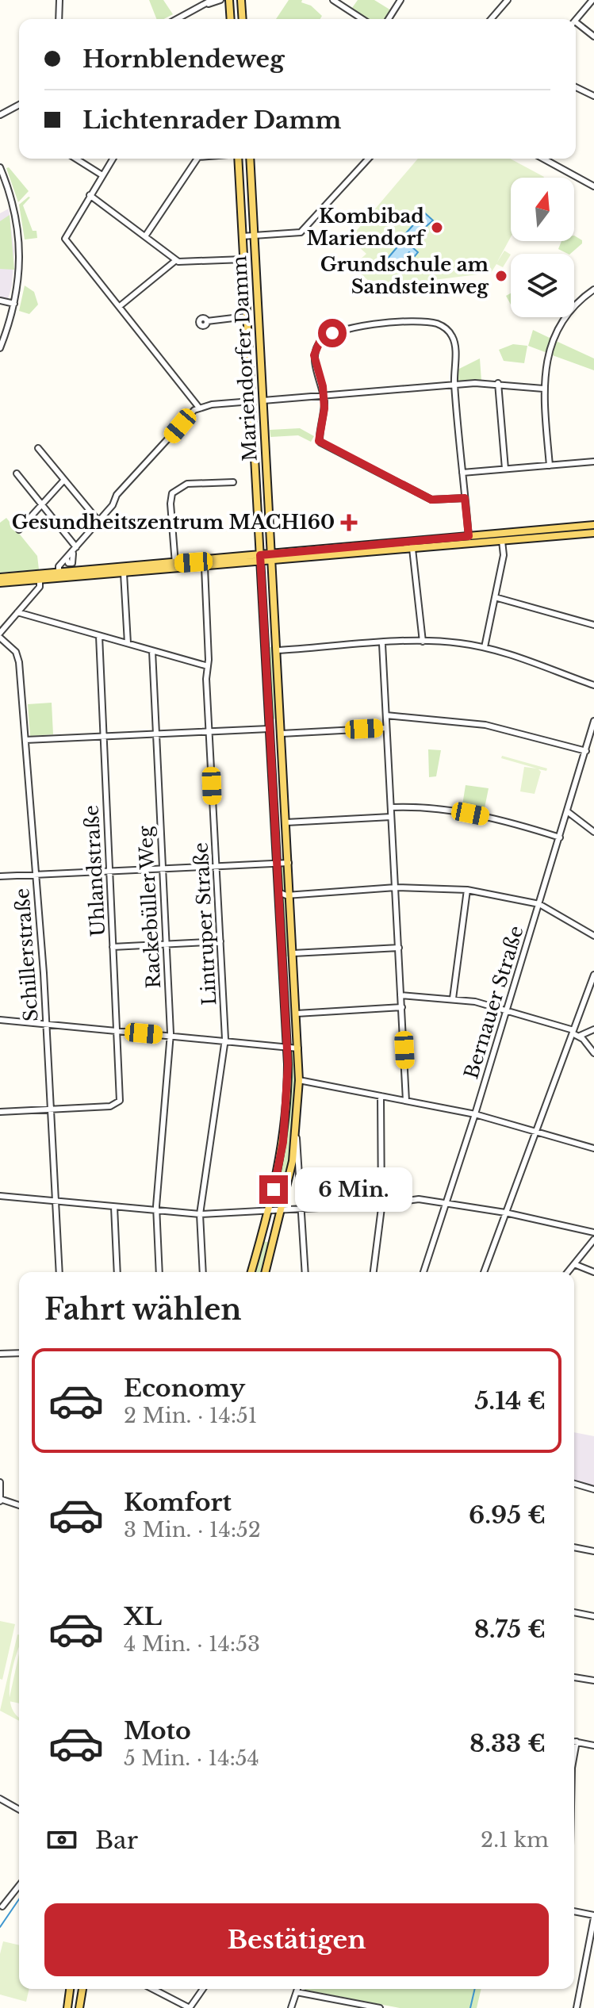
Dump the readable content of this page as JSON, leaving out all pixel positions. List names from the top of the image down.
{
  "streets": {
    "main road": ["Mariendorfer Damm"],
    "street": [
      "Uhlandstraße",
      "Rackebüller Weg",
      "Lintruper Straße",
      "Schillerstraße",
      "Bernauer Straße"
    ]
  },
  "crossings": [
    ["Uhlandstraße", "Schillerstraße"]
  ],
  "places": {
    "other": ["Kombibad Mariendorf", "Grundschule am Sandsteinweg"],
    "health": ["Gesundheitszentrum MACH160"]
  },
  "north": "top",
  "page": {
    "banner": ["Hornblendeweg", "Lichtenrader Damm"],
    "bubble": "6 Min.",
    "heading": "Fahrt wählen",
    "list": [
      {
        "name": "Economy",
        "note": "2 Min. · 14:51",
        "value": "5.14 €"
      },
      {
        "name": "Komfort",
        "note": "3 Min. · 14:52",
        "value": "6.95 €"
      },
      {
        "name": "XL",
        "note": "4 Min. · 14:53",
        "value": "8.75 €"
      },
      {
        "name": "Moto",
        "note": "5 Min. · 14:54",
        "value": "8.33 €"
      }
    ],
    "pay": ["Bar", "2.1 km"],
    "buttons": "Bestätigen"
  }
}
